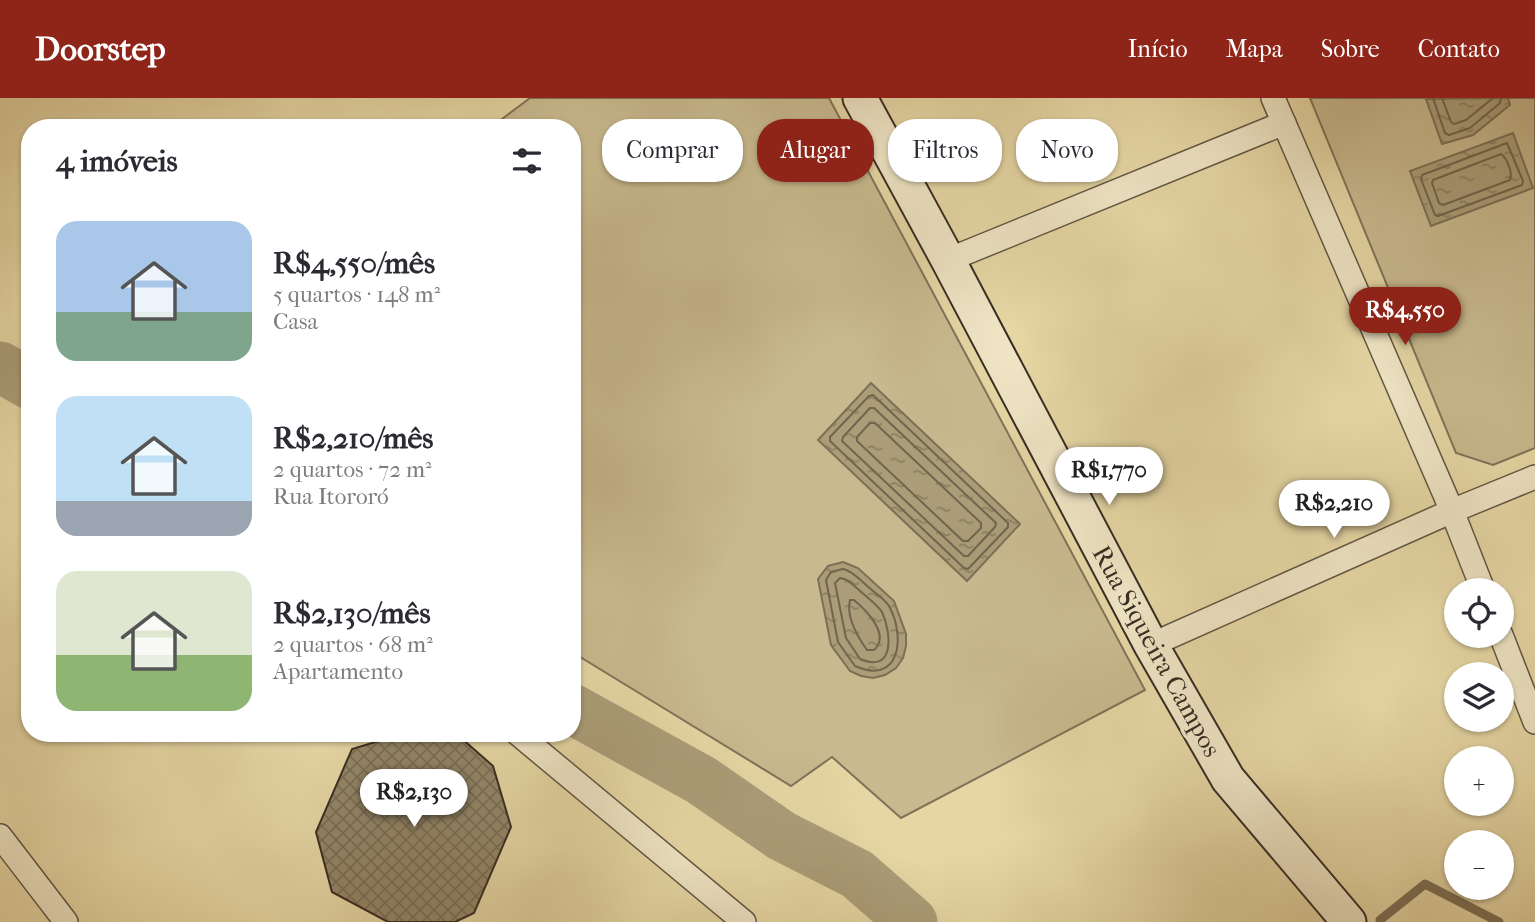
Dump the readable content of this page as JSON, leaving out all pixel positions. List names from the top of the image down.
{
  "streets": {
    "main road": ["Rua Siqueira Campos"]
  },
  "page": {
    "header": "Doorstep",
    "nav": [
      "Início",
      "Mapa",
      "Sobre",
      "Contato"
    ],
    "chip": [
      "Comprar",
      "Alugar",
      "Filtros",
      "Novo"
    ],
    "heading": "4 imóveis",
    "list": [
      {
        "name": "R$4,550/mês",
        "note": "5 quartos · 148 m² · Casa"
      },
      {
        "name": "R$2,210/mês",
        "note": "2 quartos · 72 m² · Rua Itororó"
      },
      {
        "name": "R$2,130/mês",
        "note": "2 quartos · 68 m² · Apartamento"
      }
    ],
    "price": [
      "R$4,550",
      "R$1,770",
      "R$2,210",
      "R$2,130"
    ],
    "map_buttons": ["+", "−"]
  }
}
